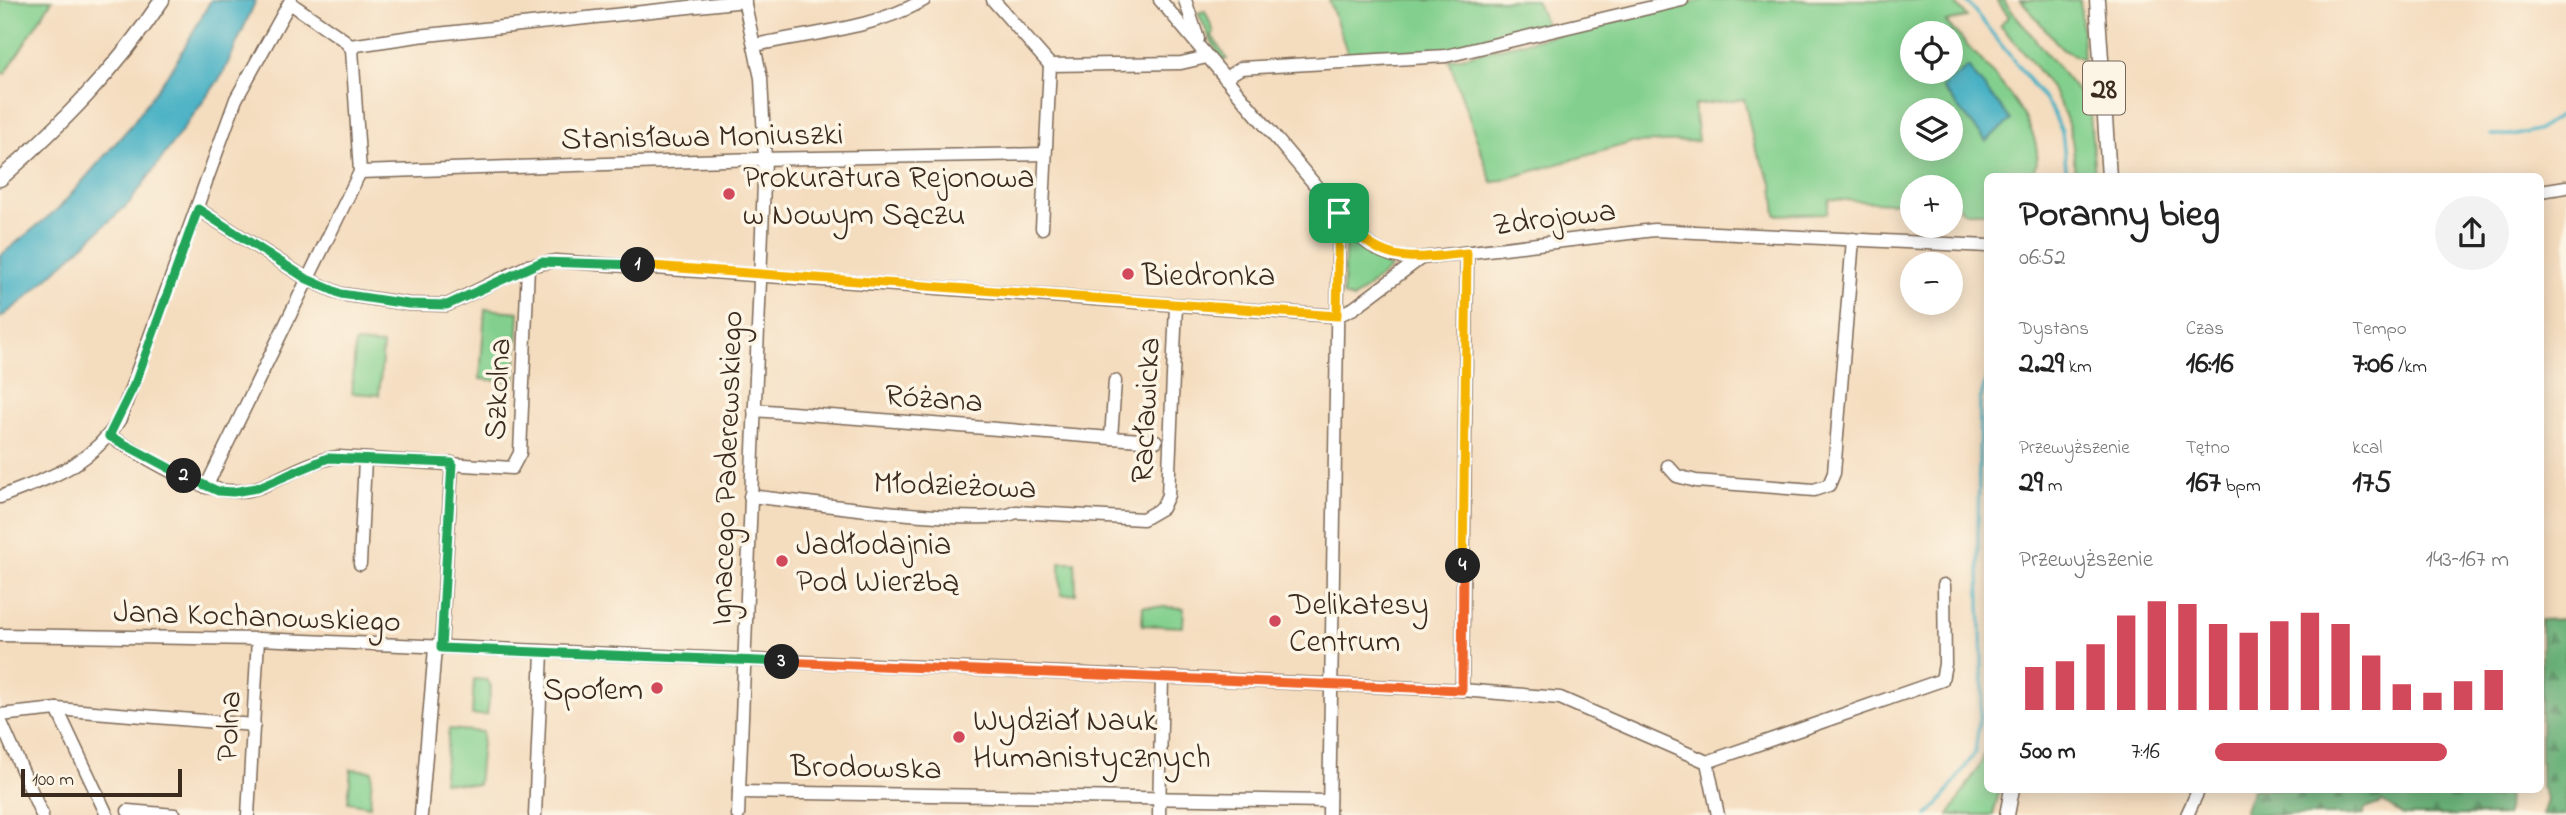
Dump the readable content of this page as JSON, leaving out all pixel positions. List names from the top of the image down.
{
  "streets": {
    "main road": ["28"],
    "street": [
      "Stanisława Moniuszki",
      "Zdrojowa",
      "Szkolna",
      "Różana",
      "Racławicka",
      "Ignacego Paderewskiego",
      "Młodzieżowa",
      "Jana Kochanowskiego",
      "Polna",
      "Brodowska"
    ]
  },
  "crossings": [
    ["Stanisława Moniuszki", "Ignacego Paderewskiego"],
    ["Różana", "Ignacego Paderewskiego"],
    ["Racławicka", "Młodzieżowa"],
    ["Ignacego Paderewskiego", "Młodzieżowa"],
    ["Ignacego Paderewskiego", "Jana Kochanowskiego"],
    ["Ignacego Paderewskiego", "Brodowska"],
    ["Jana Kochanowskiego", "Polna"]
  ],
  "places": [
    "Prokuratura Rejonowa w Nowym Sączu",
    "Biedronka",
    "Jadłodajnia Pod Wierzbą",
    "Delikatesy Centrum",
    "Społem",
    "Wydział Nauk Humanistycznych"
  ],
  "scale_bar": "100 m",
  "page": {
    "map_buttons": ["+", "−"],
    "heading": ["Poranny bieg", "06:52"],
    "pins": [
      "1",
      "2",
      "4",
      "3"
    ],
    "stats": [
      ["Dystans", "2.29 km"],
      ["Czas", "16:16"],
      ["Tempo", "7:06 /km"],
      ["Przewyższenie", "29 m"],
      ["Tętno", "167 bpm"],
      ["kcal", "175"]
    ],
    "chart": ["Przewyższenie", "143–167 m"],
    "list": [
      {
        "name": "500 m",
        "note": "7:16"
      }
    ],
    "scale": "100 m"
  }
}
